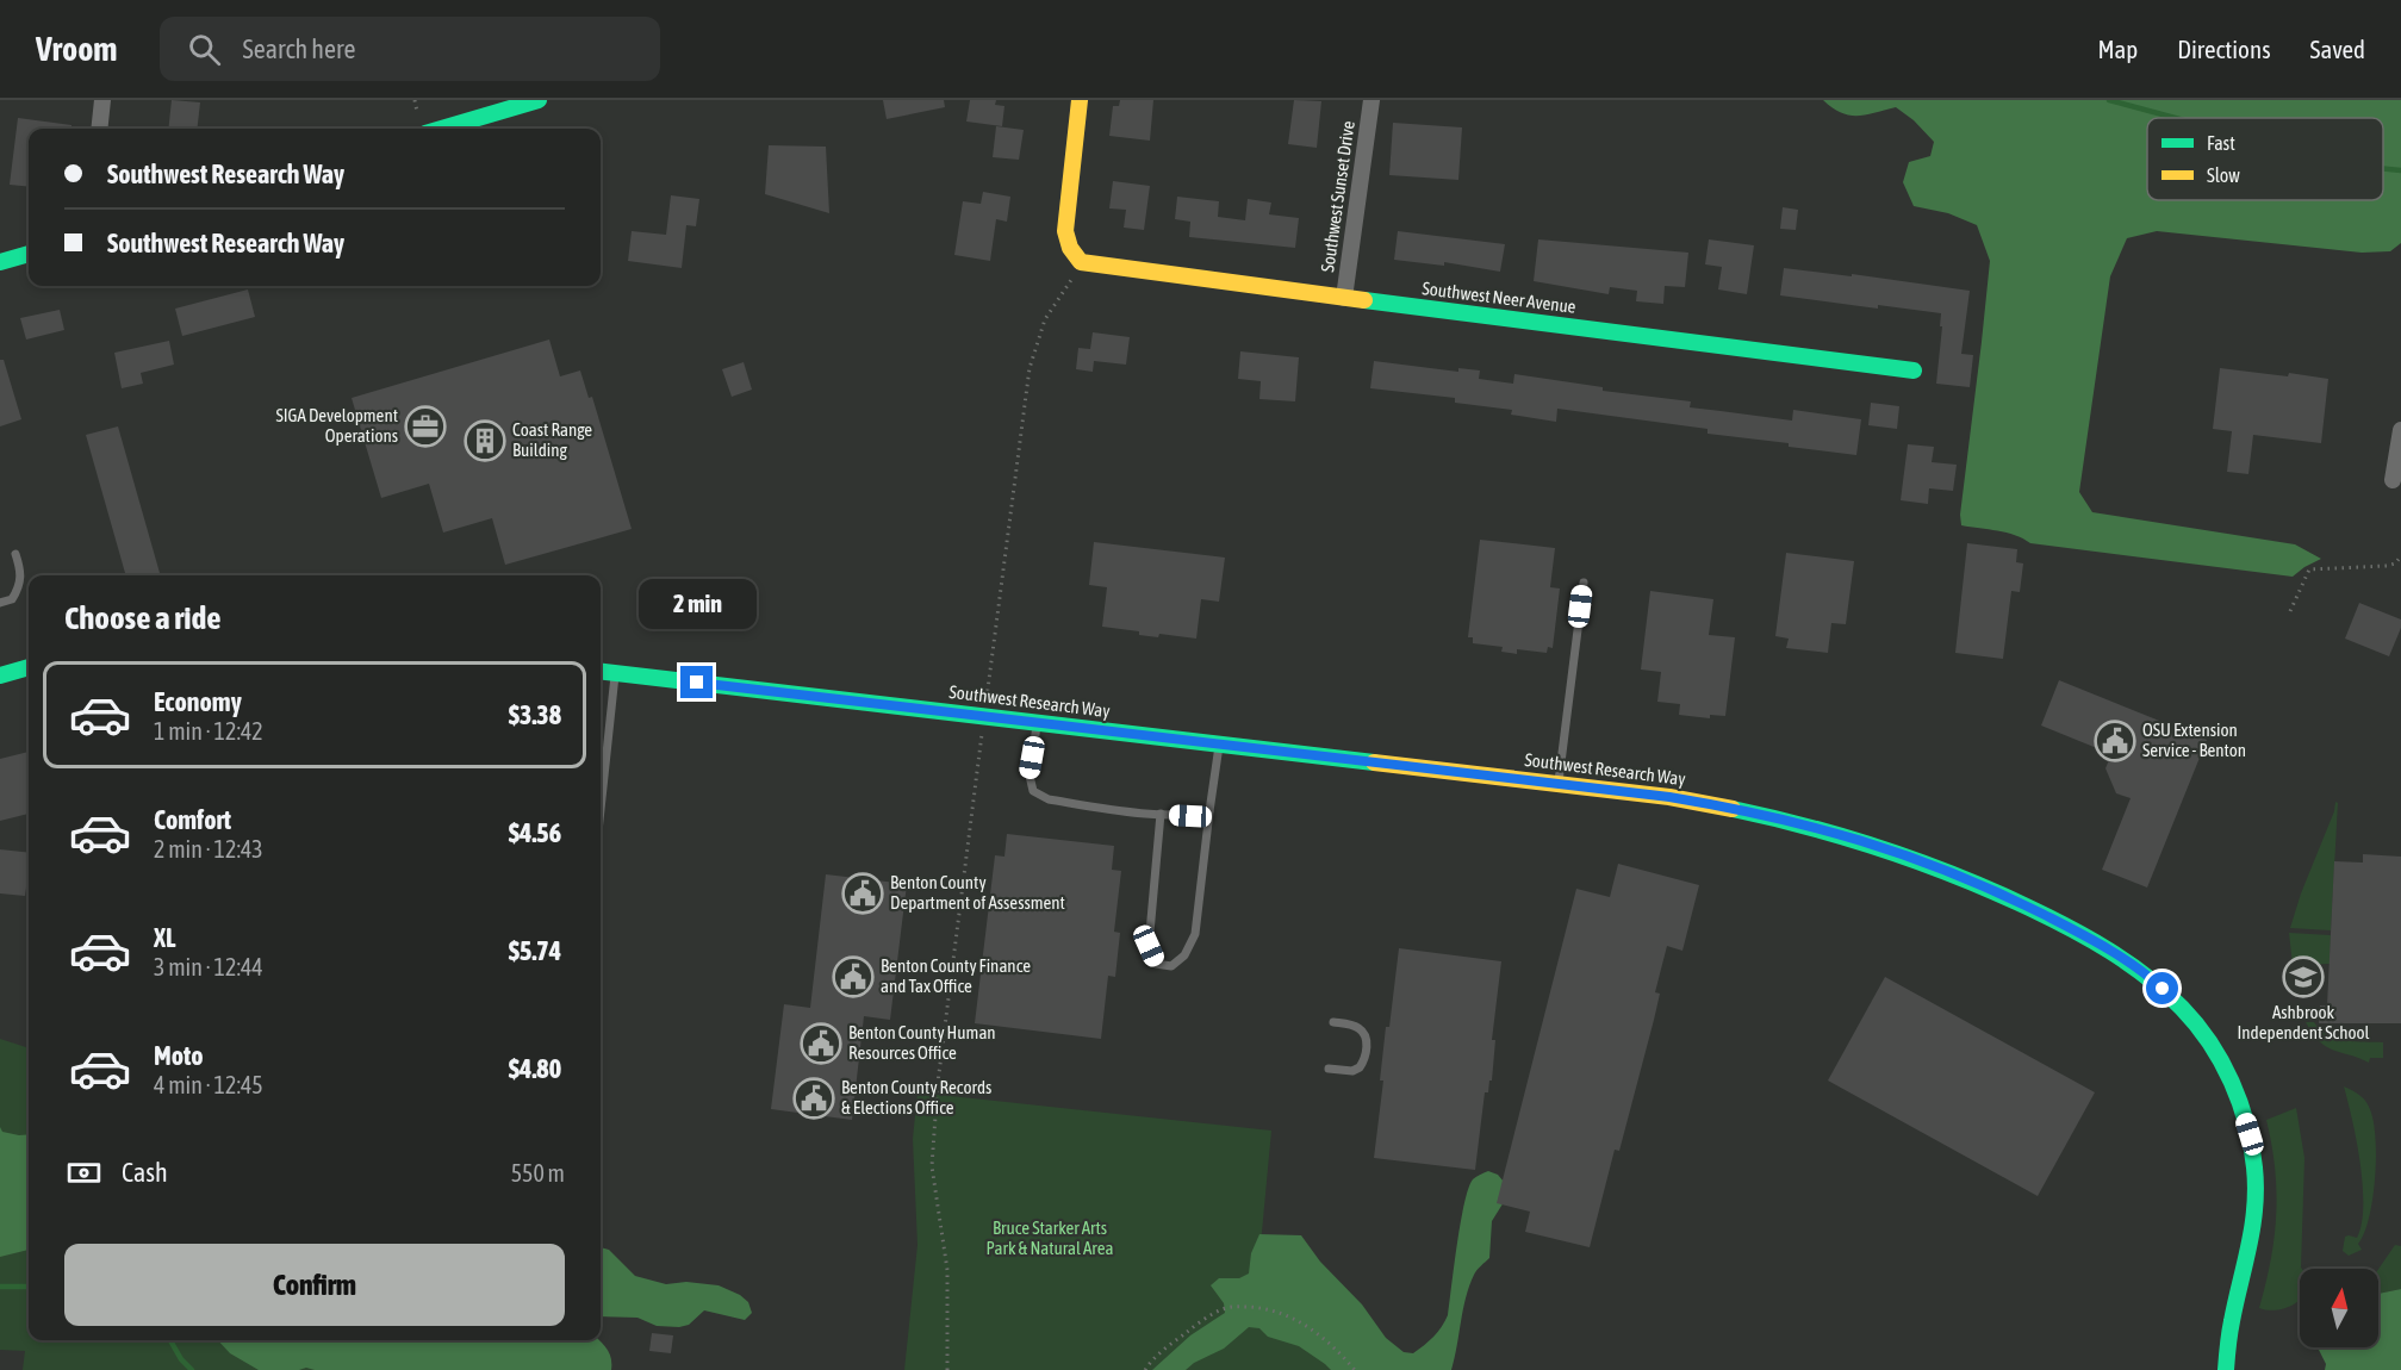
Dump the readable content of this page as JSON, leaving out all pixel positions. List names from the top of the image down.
{
  "streets": {
    "main road": ["Southwest Neer Avenue", "Southwest Research Way"],
    "street": ["Southwest Sunset Drive"]
  },
  "crossings": [
    ["Southwest Sunset Drive", "Southwest Neer Avenue"]
  ],
  "parks": ["Bruce Starker Arts Park & Natural Area"],
  "places": {
    "office": ["SIGA Development Operations"],
    "building": ["Coast Range Building"],
    "public building": [
      "OSU Extension Service - Benton",
      "Benton County Department of Assessment",
      "Benton County Finance and Tax Office",
      "Benton County Human Resources Office",
      "Benton County Records & Elections Office"
    ],
    "school or university": ["Ashbrook Independent School"]
  },
  "legend": ["Fast", "Slow"],
  "north": "top",
  "page": {
    "header": "Vroom",
    "search": "Search here",
    "nav": ["Map", "Directions", "Saved"],
    "banner": ["Southwest Research Way", "Southwest Research Way"],
    "heading": "Choose a ride",
    "bubble": "2 min",
    "list": [
      {
        "name": "Economy",
        "note": "1 min · 12:42",
        "value": "$3.38"
      },
      {
        "name": "Comfort",
        "note": "2 min · 12:43",
        "value": "$4.56"
      },
      {
        "name": "XL",
        "note": "3 min · 12:44",
        "value": "$5.74"
      },
      {
        "name": "Moto",
        "note": "4 min · 12:45",
        "value": "$4.80"
      }
    ],
    "pay": ["Cash", "550 m"],
    "buttons": "Confirm"
  }
}
